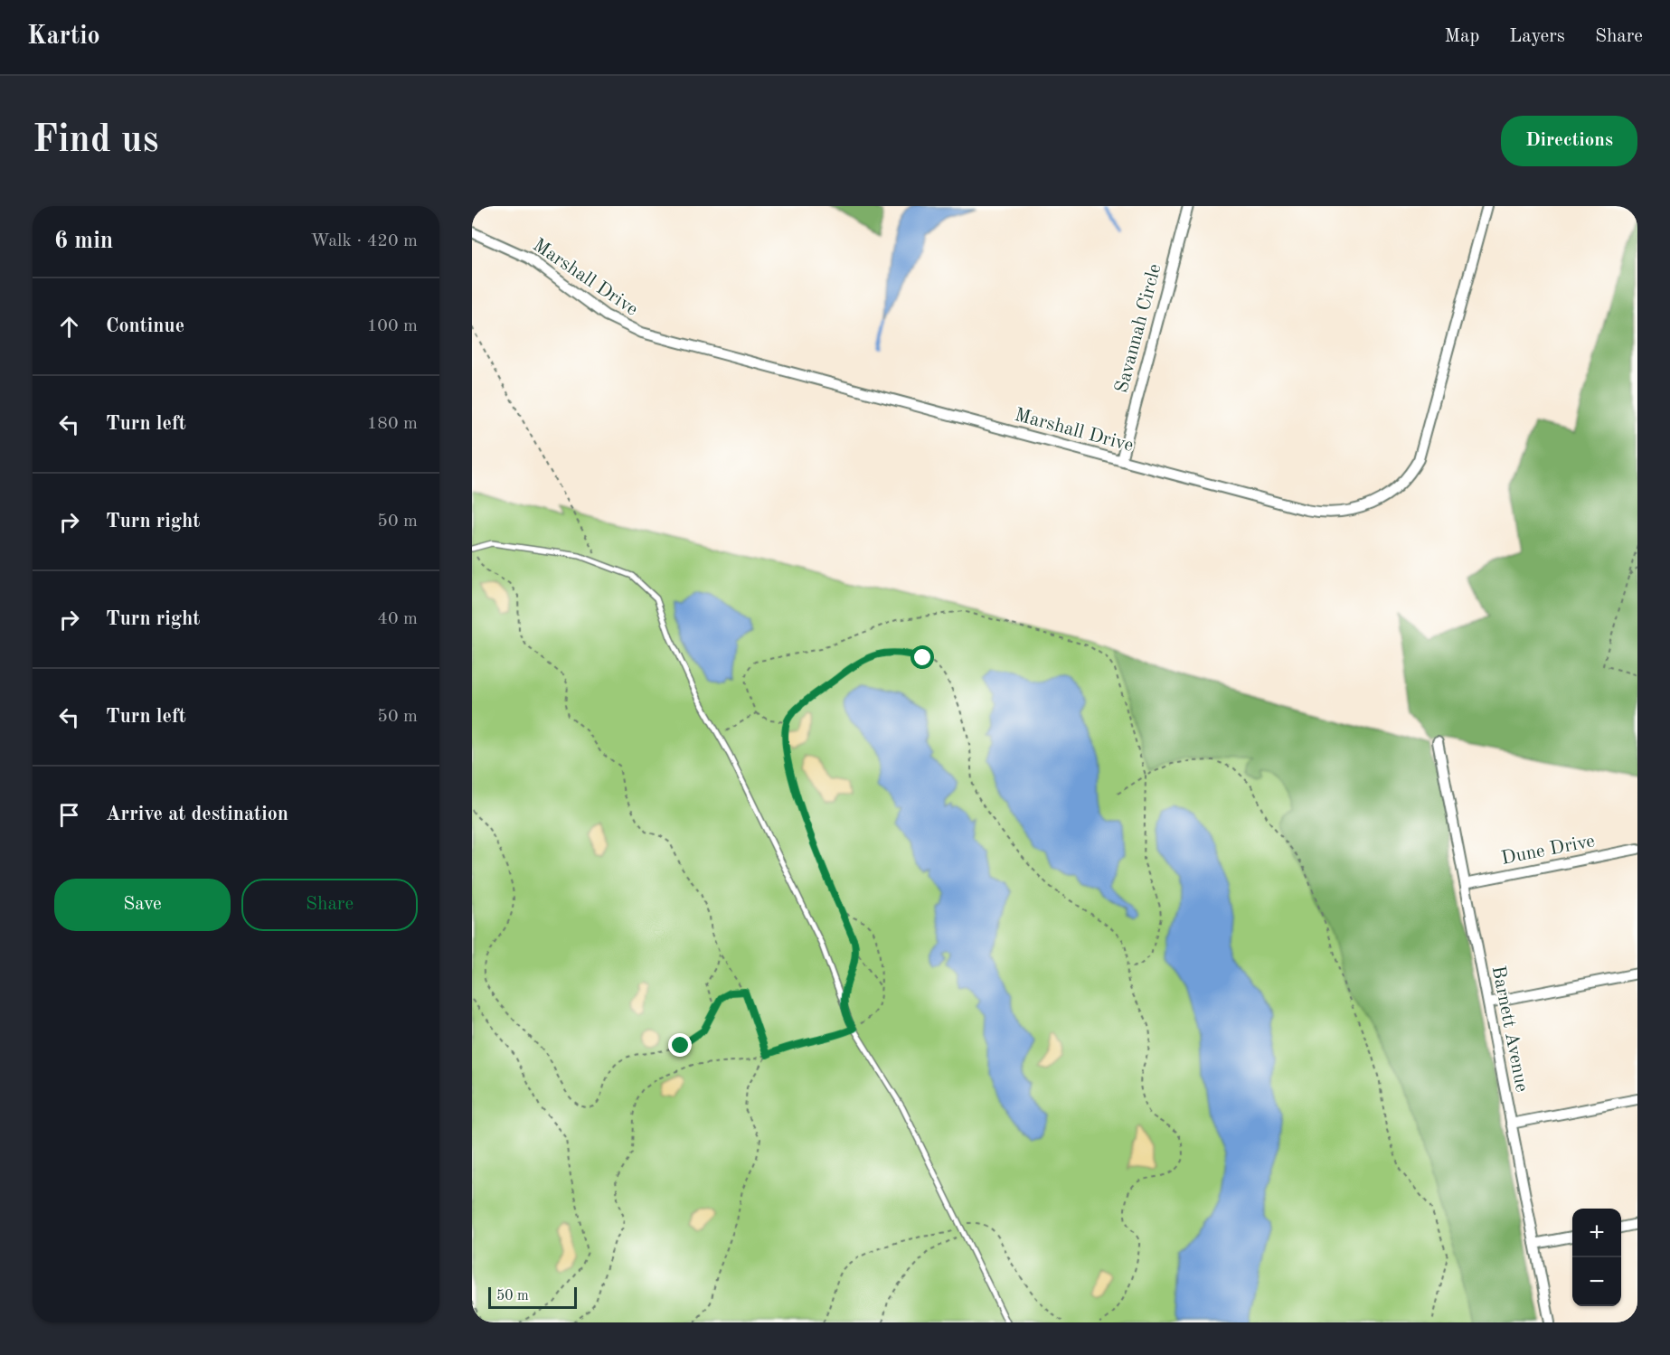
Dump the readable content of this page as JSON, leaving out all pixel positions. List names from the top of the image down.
{
  "streets": {
    "street": [
      "Marshall Drive",
      "Savannah Circle",
      "Dune Drive",
      "Barnett Avenue"
    ]
  },
  "crossings": [
    ["Marshall Drive", "Savannah Circle"],
    ["Dune Drive", "Barnett Avenue"]
  ],
  "scale_bar": "50 m",
  "page": {
    "header": "Kartio",
    "nav": ["Map", "Layers", "Share"],
    "buttons": [
      "Directions",
      ["Save", "Share"]
    ],
    "title": "Find us",
    "heading": ["6 min", "Walk · 420 m"],
    "list": [
      ["Continue", "100 m"],
      ["Turn left", "180 m"],
      ["Turn right", "50 m"],
      ["Turn right", "40 m"],
      ["Turn left", "50 m"],
      "Arrive at destination"
    ],
    "map_buttons": ["+", "−"],
    "scale": "50 m"
  }
}
